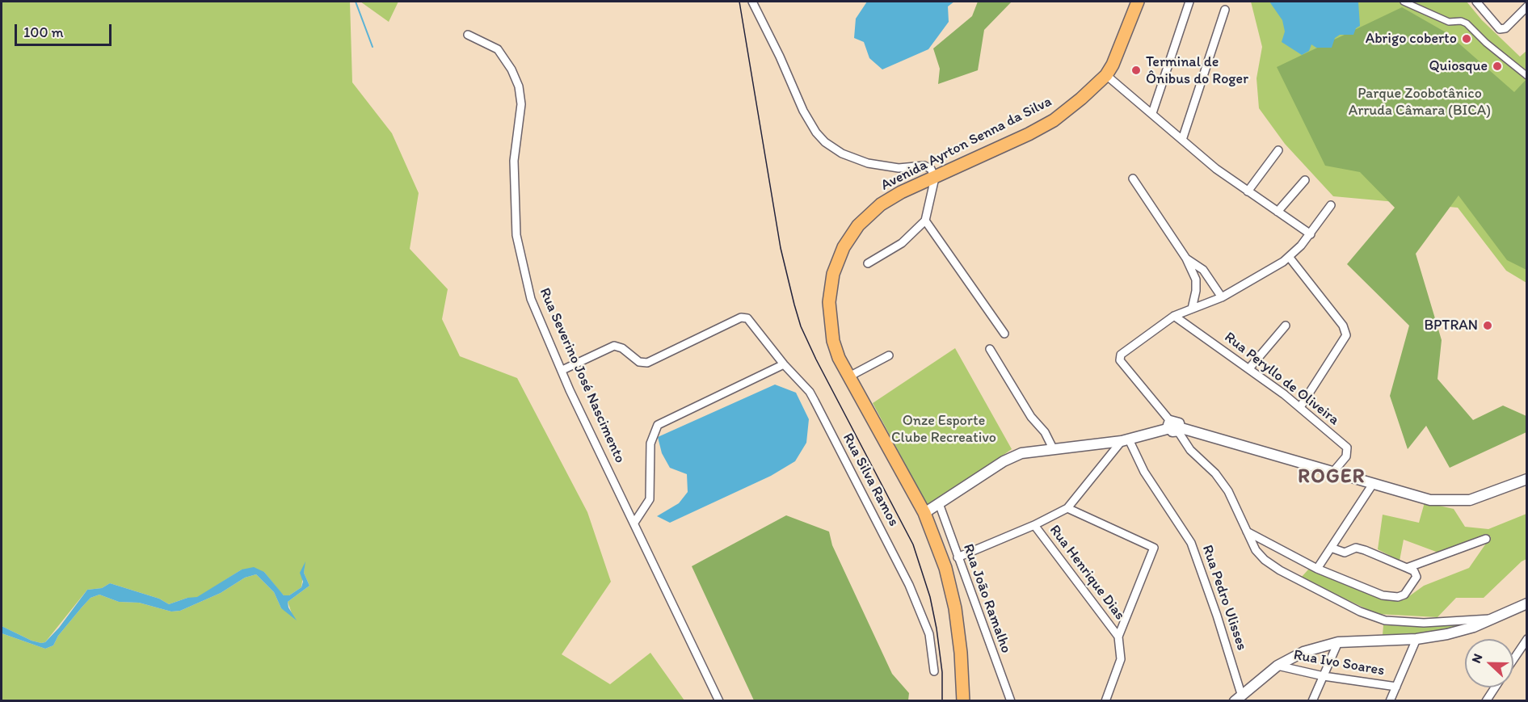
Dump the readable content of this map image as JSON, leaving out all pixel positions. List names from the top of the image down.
{
  "streets": {
    "main road": ["Avenida Ayrton Senna da Silva"],
    "street": [
      "Rua Severino José Nascimento",
      "Rua Peryllo de Oliveira",
      "Rua Silva Ramos",
      "Rua Henrique Dias",
      "Rua Pedro Ulisses",
      "Rua João Ramalho",
      "Rua Ivo Soares"
    ]
  },
  "crossings": [
    ["Rua Severino José Nascimento", "Rua Silva Ramos"]
  ],
  "districts": ["ROGER"],
  "parks": ["Parque Zoobotânico Arruda Câmara (BICA)", "Onze Esporte Clube Recreativo"],
  "places": [
    "Abrigo coberto",
    "Quiosque",
    "Terminal de Ônibus do Roger",
    "BPTRAN"
  ],
  "scale_bar": "100 m",
  "north": "left"
}
